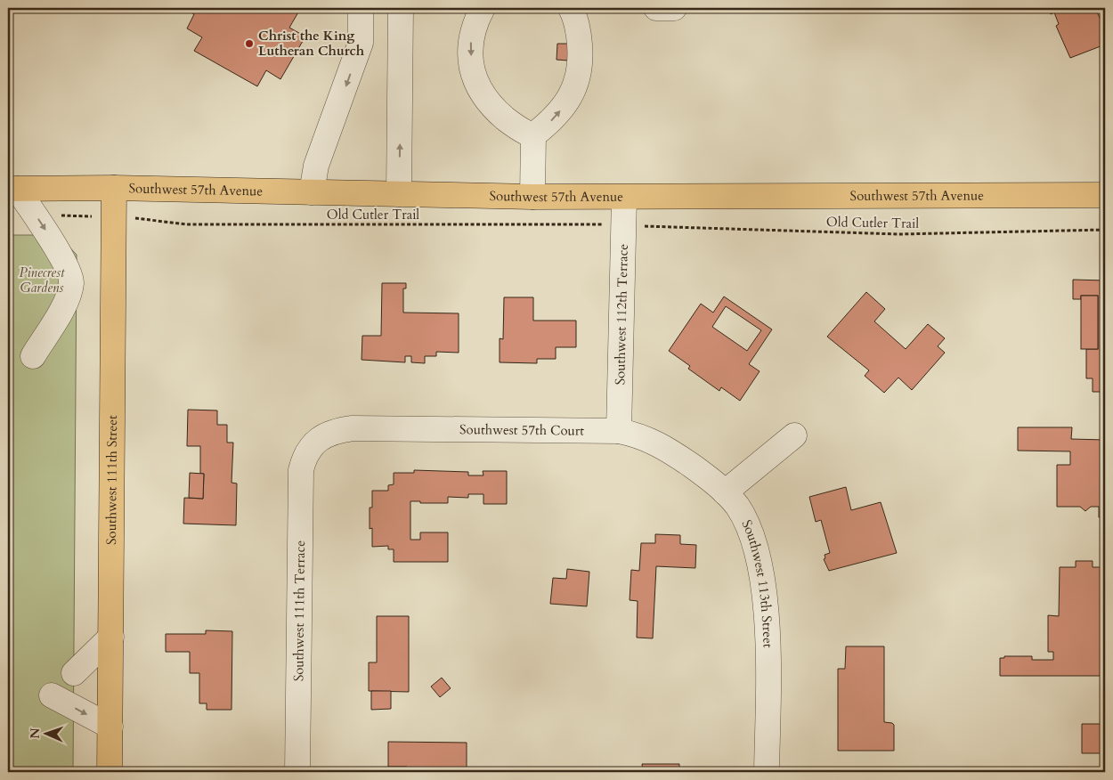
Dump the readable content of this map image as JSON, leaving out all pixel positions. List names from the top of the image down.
{
  "streets": {
    "main road": ["Southwest 57th Avenue", "Southwest 111th Street"],
    "street": [
      "Southwest 112th Terrace",
      "Southwest 57th Court",
      "Southwest 113th Street",
      "Southwest 111th Terrace"
    ],
    "path": ["Old Cutler Trail"]
  },
  "crossings": [
    ["Southwest 57th Avenue", "Southwest 112th Terrace"],
    ["Southwest 57th Avenue", "Southwest 111th Street"],
    ["Southwest 112th Terrace", "Southwest 57th Court"],
    ["Southwest 57th Court", "Southwest 113th Street"],
    ["Southwest 57th Court", "Southwest 111th Terrace"]
  ],
  "parks": ["Pinecrest Gardens"],
  "places": ["Christ the King Lutheran Church"],
  "north": "left"
}
